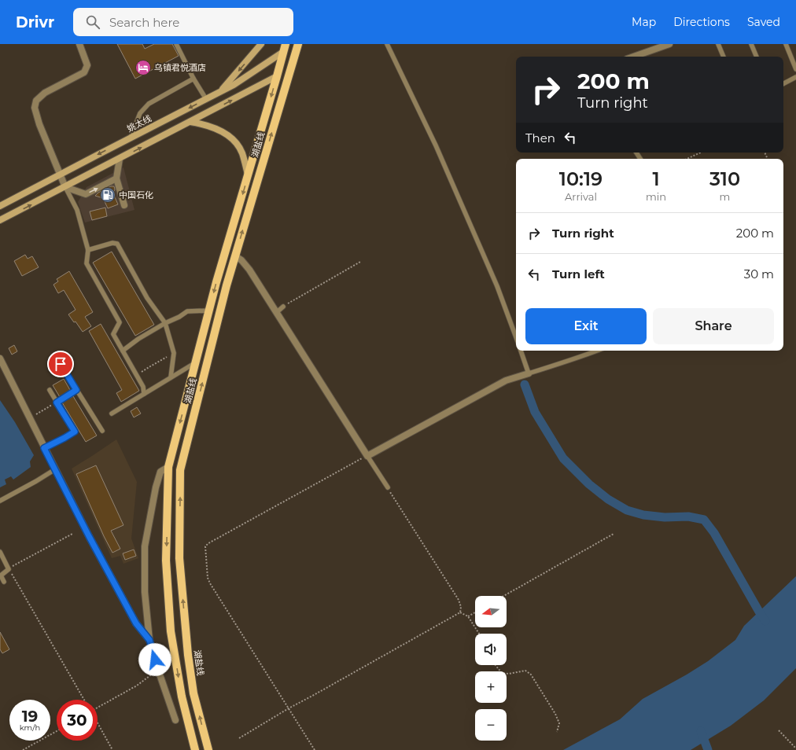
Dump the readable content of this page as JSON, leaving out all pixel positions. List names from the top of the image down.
{
  "streets": {
    "main road": ["姚太线", "湖盐线"]
  },
  "crossings": [
    ["姚太线", "湖盐线"]
  ],
  "places": {
    "hotel": ["乌镇君悦酒店"],
    "fuel station": ["中国石化"]
  },
  "north": "left",
  "page": {
    "header": "Drivr",
    "search": "Search here",
    "nav": ["Map", "Directions", "Saved"],
    "turn": ["200 m", "Turn right"],
    "then": "Then",
    "eta": [
      "10:19",
      "Arrival",
      "1",
      "min",
      "310",
      "m"
    ],
    "list": [
      {
        "name": "Turn right",
        "value": "200 m"
      },
      {
        "name": "Turn left",
        "value": "30 m"
      }
    ],
    "buttons": ["Exit", "Share"],
    "map_buttons": ["+", "−"],
    "speed": "19 km/h",
    "limit": "30"
  }
}
